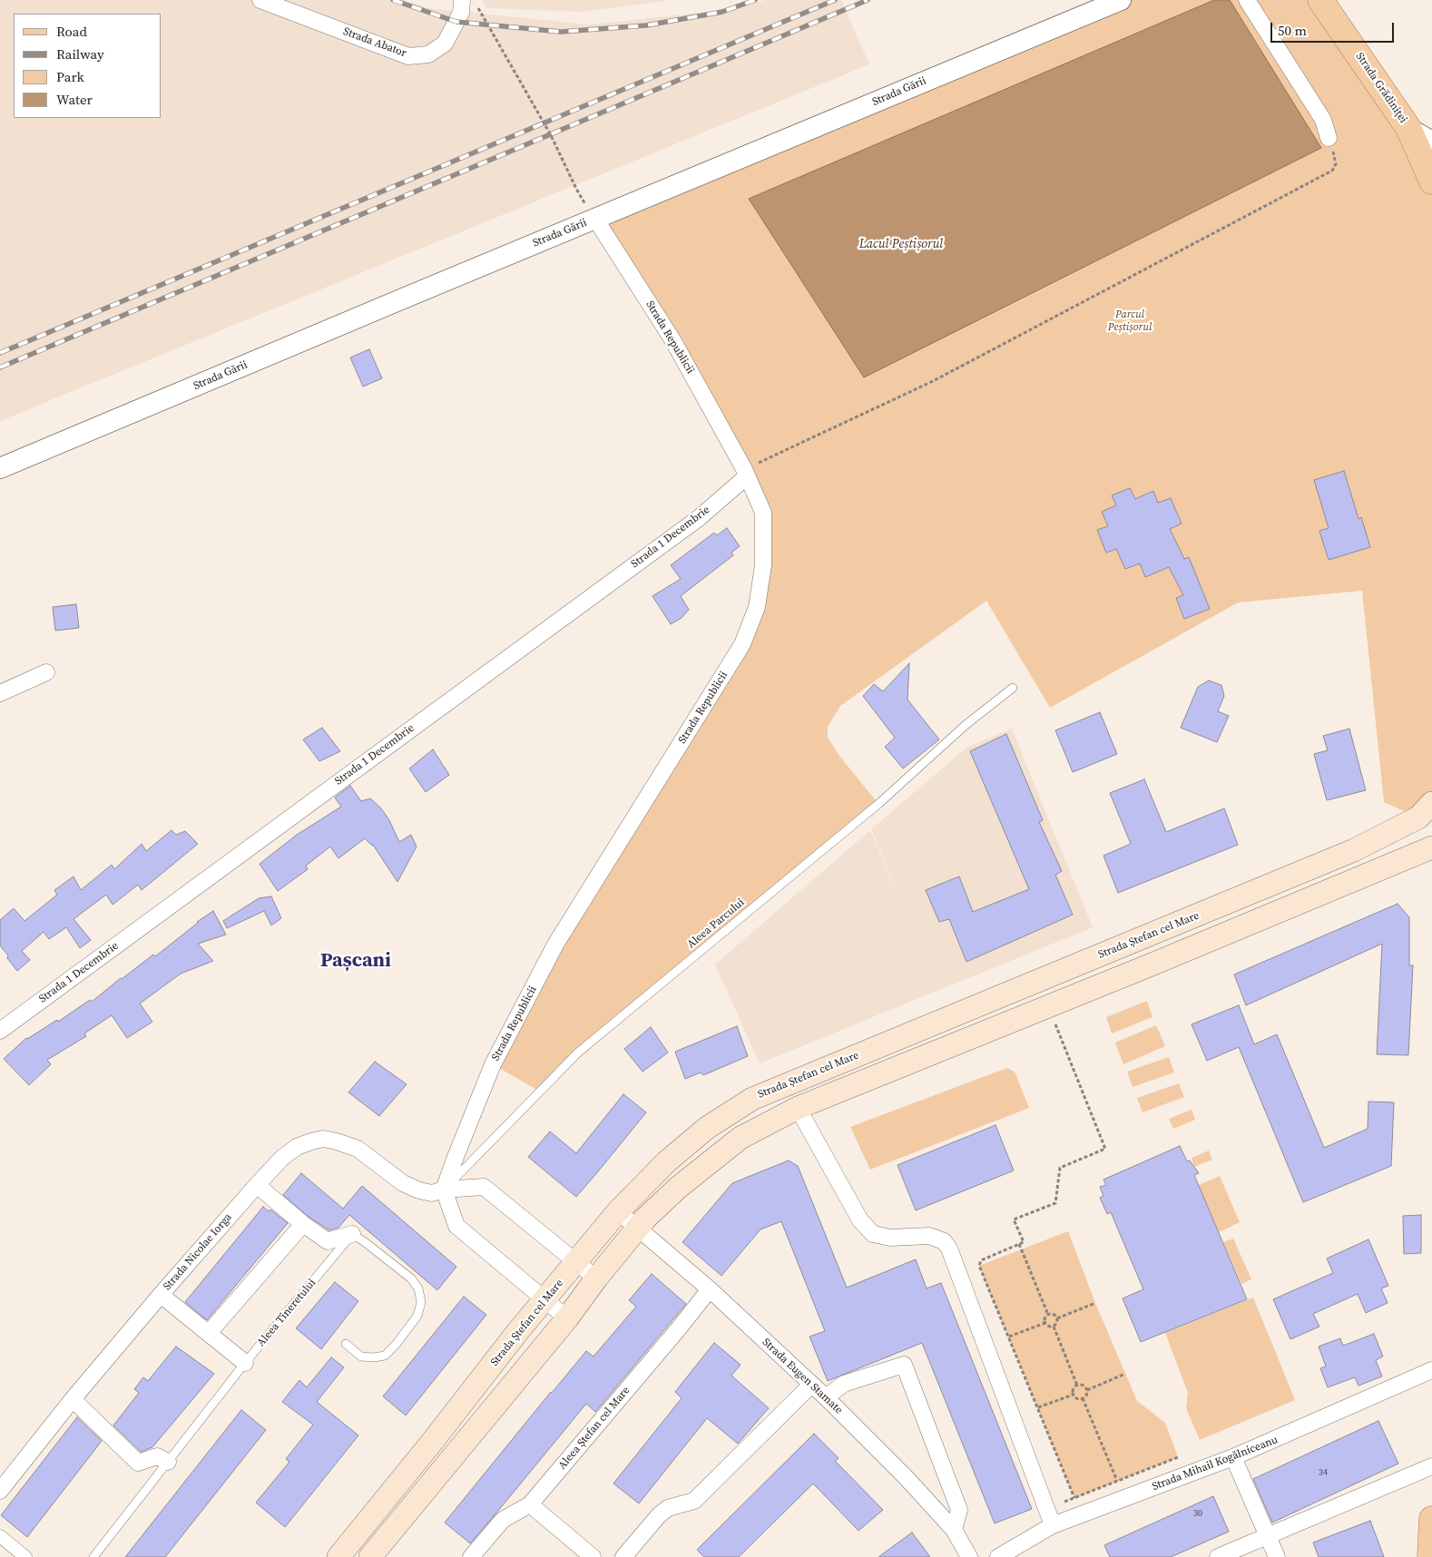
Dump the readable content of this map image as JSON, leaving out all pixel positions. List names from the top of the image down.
{
  "streets": {
    "main road": ["Strada Grădiniței", "Strada Ștefan cel Mare"],
    "street": [
      "Strada Abator",
      "Strada Gării",
      "Strada Republicii",
      "Strada 1 Decembrie",
      "Strada Nicolae Iorga",
      "Strada Eugen Stamate",
      "Aleea Ștefan cel Mare",
      "Strada Mihail Kogălniceanu"
    ],
    "lane": ["Aleea Parcului", "Aleea Tineretului"]
  },
  "crossings": [
    ["Strada Gării", "Strada Republicii"],
    ["Strada Republicii", "Strada 1 Decembrie"],
    ["Strada Republicii", "Aleea Parcului"],
    ["Strada Republicii", "Strada Nicolae Iorga"],
    ["Aleea Parcului", "Strada Nicolae Iorga"],
    ["Strada Ștefan cel Mare", "Strada Nicolae Iorga"],
    ["Strada Ștefan cel Mare", "Strada Eugen Stamate"],
    ["Strada Eugen Stamate", "Aleea Ștefan cel Mare"]
  ],
  "districts": ["Pașcani"],
  "water": ["Lacul Peștișorul"],
  "parks": ["Parcul Peștișorul"],
  "house_numbers": ["34", "30"],
  "legend": [
    "Road",
    "Railway",
    "Park",
    "Water"
  ],
  "scale_bar": "50 m"
}
